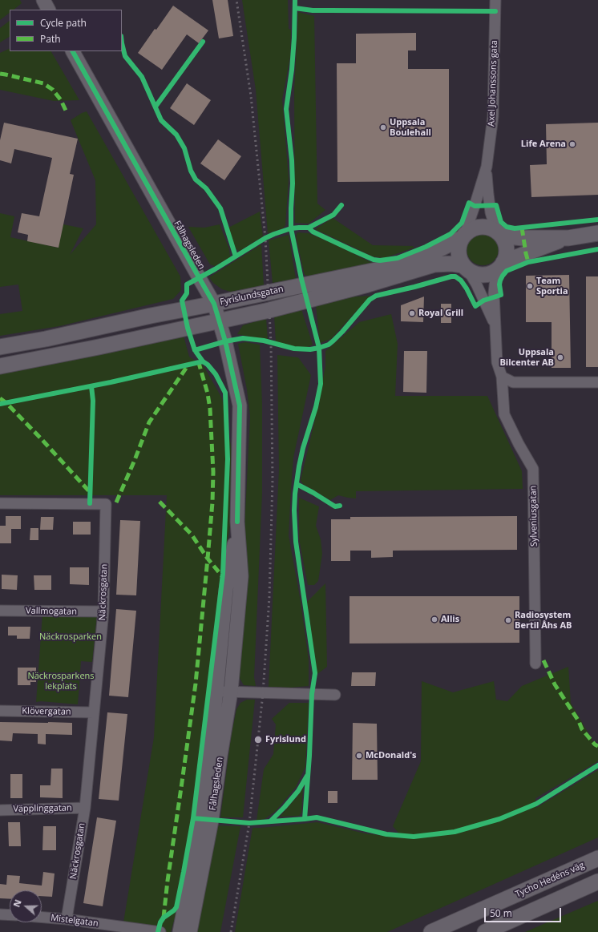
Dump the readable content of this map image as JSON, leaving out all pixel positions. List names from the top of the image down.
{
  "streets": {
    "main road": ["Fyrislundsgatan", "Tycho Hedéns väg"],
    "street": [
      "Axel Johanssons gata",
      "Fålhagsleden",
      "Sylveniusgatan",
      "Näckrosgatan",
      "Vallmogatan",
      "Klövergatan",
      "Väpplinggatan",
      "Mistelgatan"
    ]
  },
  "crossings": [
    ["Axel Johanssons gata", "Fyrislundsgatan"],
    ["Axel Johanssons gata", "Sylveniusgatan"],
    ["Fålhagsleden", "Fyrislundsgatan"],
    ["Fyrislundsgatan", "Sylveniusgatan"],
    ["Näckrosgatan", "Vallmogatan"],
    ["Näckrosgatan", "Klövergatan"],
    ["Näckrosgatan", "Väpplinggatan"],
    ["Näckrosgatan", "Mistelgatan"]
  ],
  "parks": ["Näckrosparken", "Näckrosparkens lekplats"],
  "places": [
    "Uppsala Boulehall",
    "Life Arena",
    "Team Sportia",
    "Royal Grill",
    "Uppsala Bilcenter AB",
    "Allis",
    "Radiosystem Bertil Åhs AB",
    "Fyrislund",
    "McDonald's"
  ],
  "legend": ["Cycle path", "Path"],
  "scale_bar": "50 m",
  "north": "left"
}
